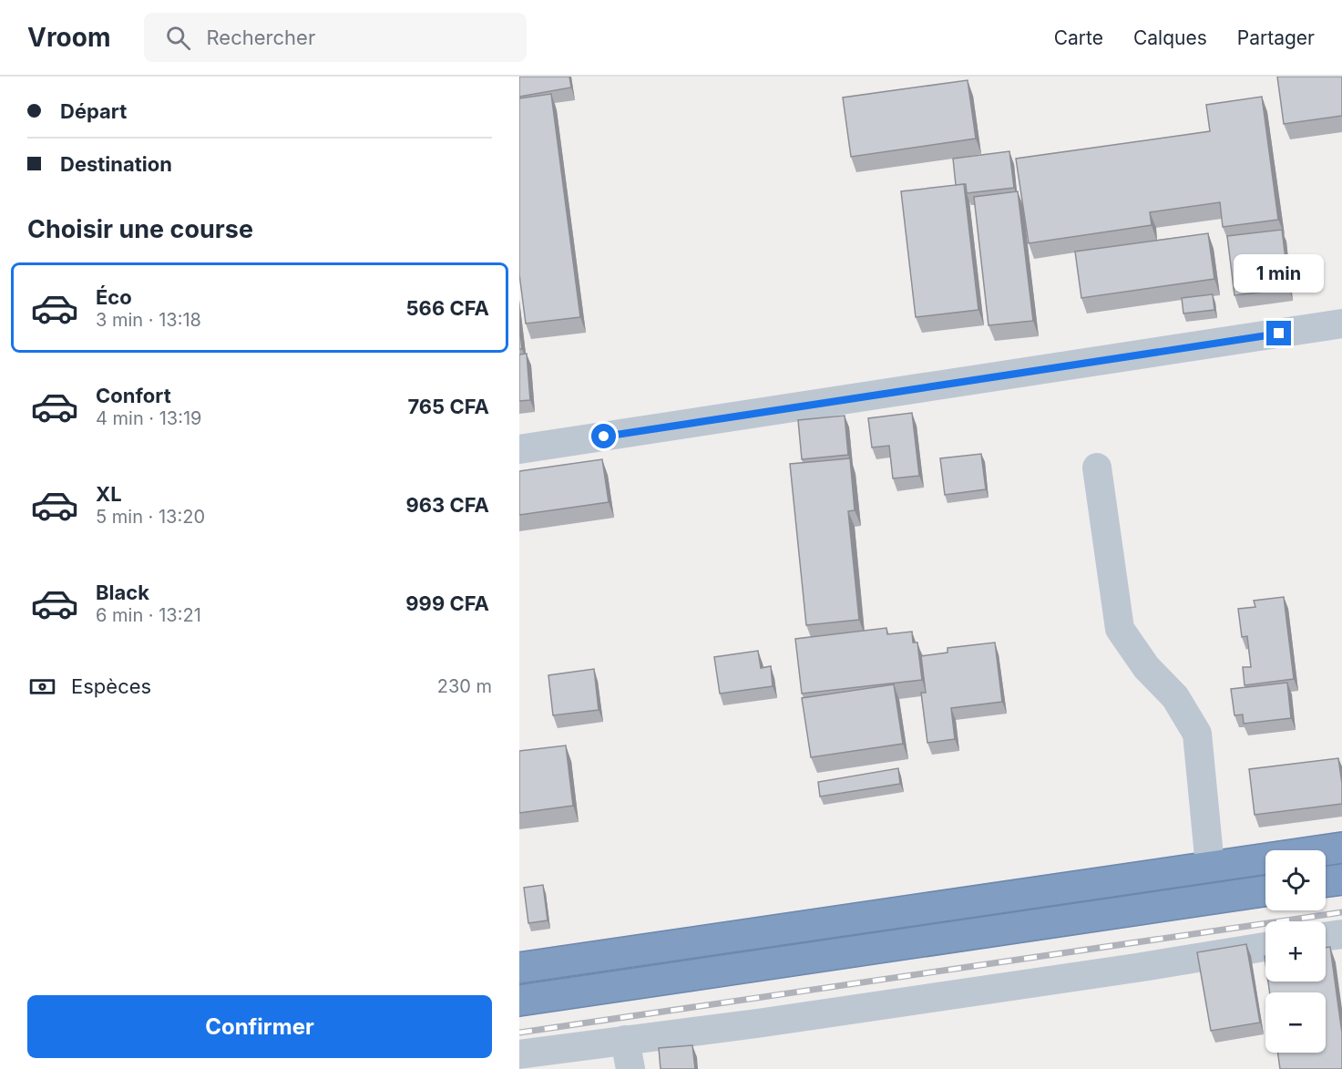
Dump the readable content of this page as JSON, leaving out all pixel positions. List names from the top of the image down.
{
  "page": {
    "header": "Vroom",
    "search": "Rechercher",
    "nav": ["Carte", "Calques", "Partager"],
    "banner": ["Départ", "Destination"],
    "heading": "Choisir une course",
    "bubble": "1 min",
    "list": [
      {
        "name": "Éco",
        "note": "3 min · 13:18",
        "value": "566 CFA"
      },
      {
        "name": "Confort",
        "note": "4 min · 13:19",
        "value": "765 CFA"
      },
      {
        "name": "XL",
        "note": "5 min · 13:20",
        "value": "963 CFA"
      },
      {
        "name": "Black",
        "note": "6 min · 13:21",
        "value": "999 CFA"
      }
    ],
    "pay": ["Espèces", "230 m"],
    "map_buttons": ["+", "−"],
    "buttons": "Confirmer"
  }
}
